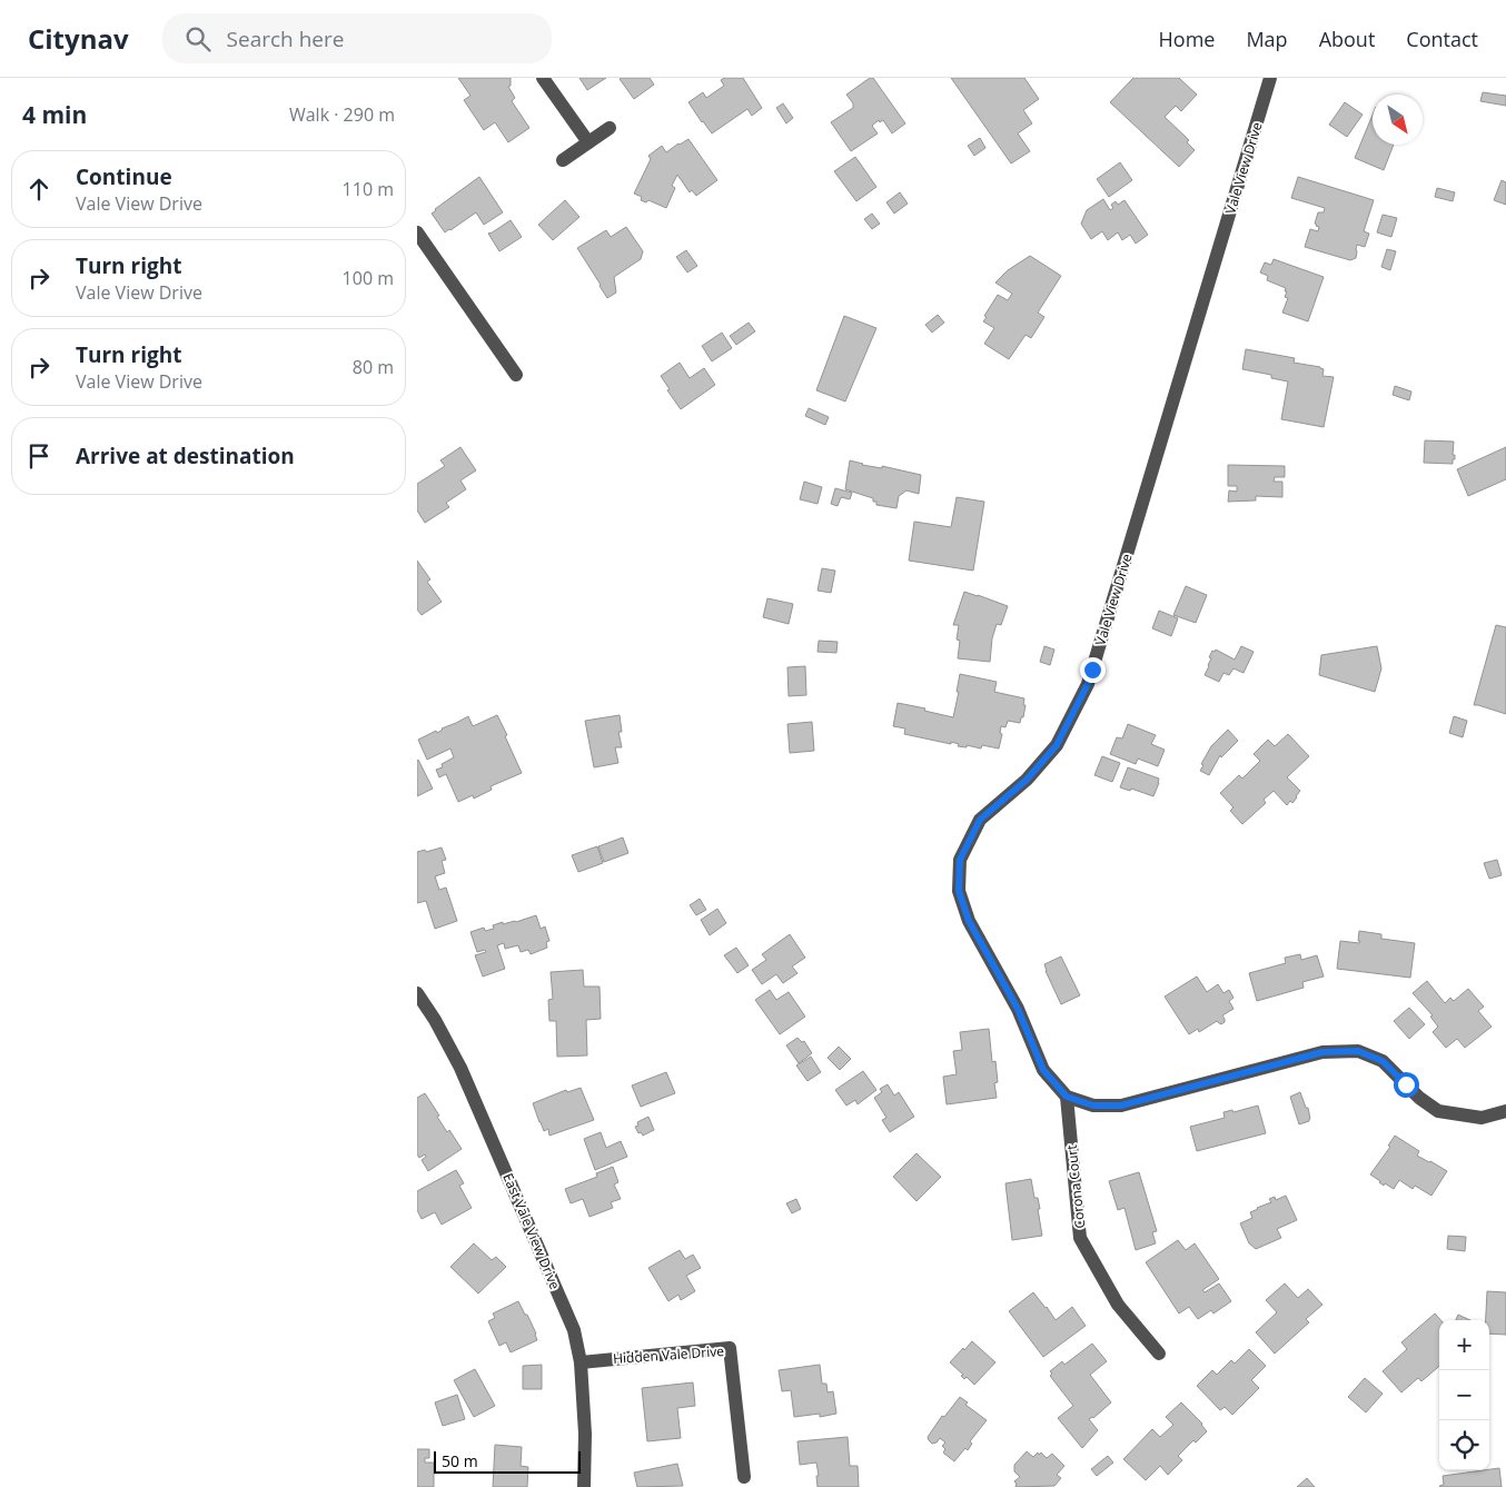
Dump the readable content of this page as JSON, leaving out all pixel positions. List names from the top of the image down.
{
  "streets": {
    "street": [
      "Vale View Drive",
      "Corona Court",
      "East Vale View Drive",
      "Hidden Vale Drive"
    ]
  },
  "crossings": [
    ["Vale View Drive", "Corona Court"],
    ["East Vale View Drive", "Hidden Vale Drive"]
  ],
  "scale_bar": "50 m",
  "north": "bottom right",
  "page": {
    "header": "Citynav",
    "search": "Search here",
    "nav": [
      "Home",
      "Map",
      "About",
      "Contact"
    ],
    "heading": ["4 min", "Walk · 290 m"],
    "list": [
      ["Continue", "Vale View Drive", "110 m"],
      ["Turn right", "Vale View Drive", "100 m"],
      ["Turn right", "Vale View Drive", "80 m"],
      "Arrive at destination"
    ],
    "map_buttons": ["+", "−"],
    "scale": "50 m"
  }
}
